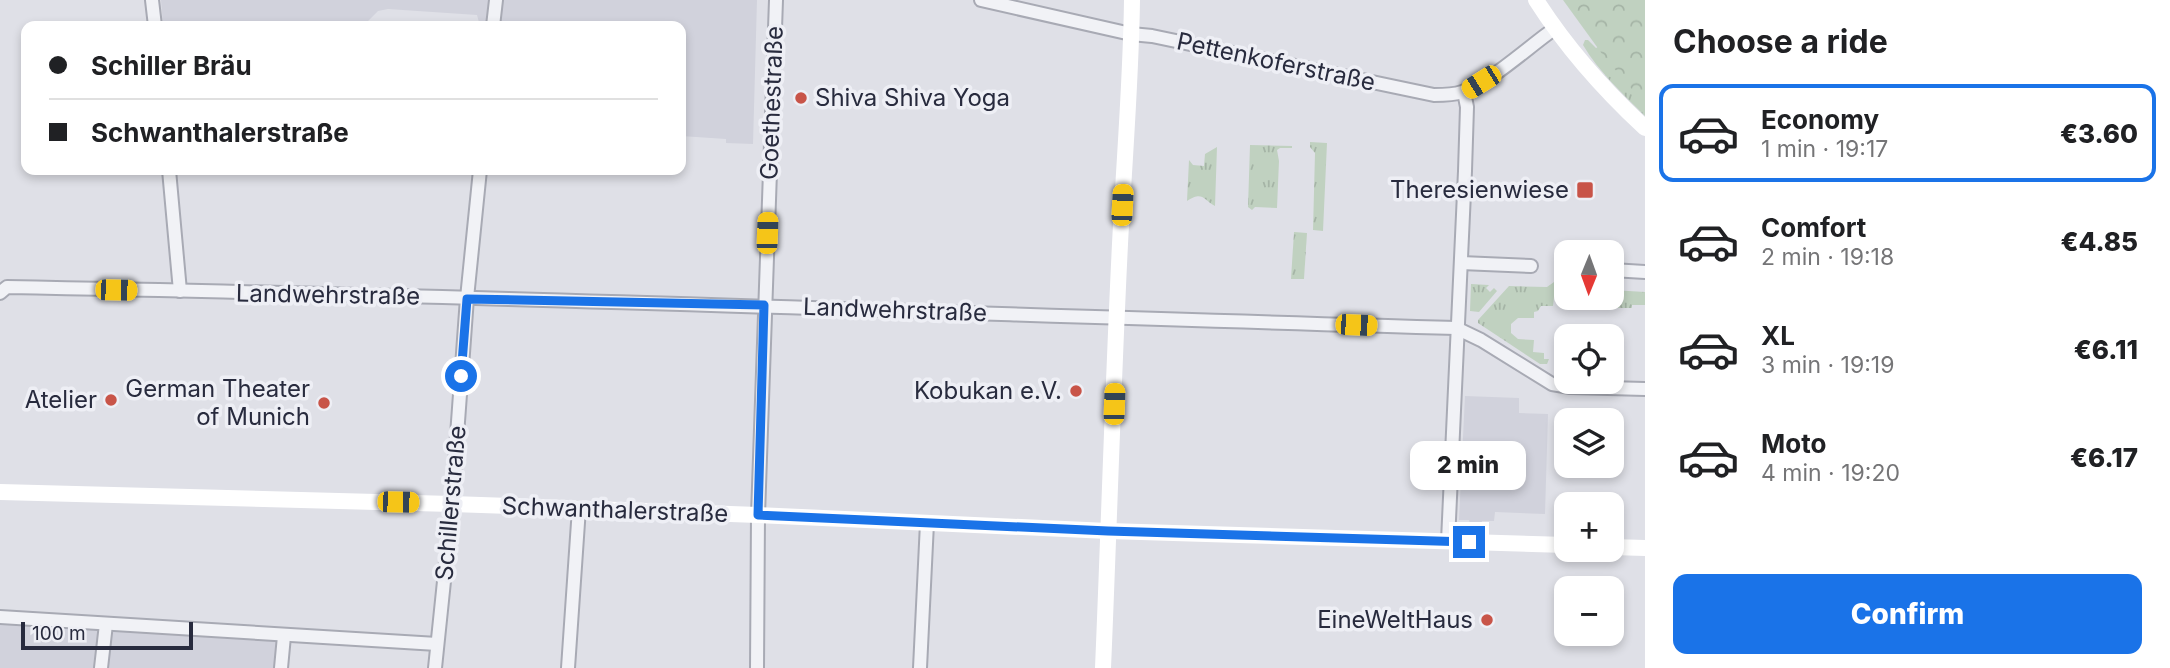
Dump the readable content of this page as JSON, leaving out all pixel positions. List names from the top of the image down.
{
  "streets": {
    "main road": ["Schwanthalerstraße"],
    "street": [
      "Pettenkoferstraße",
      "Goethestraße",
      "Landwehrstraße",
      "Schillerstraße"
    ]
  },
  "crossings": [
    ["Goethestraße", "Landwehrstraße"],
    ["Goethestraße", "Schwanthalerstraße"],
    ["Landwehrstraße", "Schillerstraße"],
    ["Schillerstraße", "Schwanthalerstraße"]
  ],
  "places": {
    "other": [
      "Shiva Shiva Yoga",
      "Kobukan e.V.",
      "Atelier",
      "German Theater of Munich",
      "EineWeltHaus"
    ],
    "transit": ["Theresienwiese"]
  },
  "scale_bar": "100 m",
  "north": "bottom",
  "page": {
    "heading": "Choose a ride",
    "banner": ["Schiller Bräu", "Schwanthalerstraße"],
    "list": [
      {
        "name": "Economy",
        "note": "1 min · 19:17",
        "value": "€3.60"
      },
      {
        "name": "Comfort",
        "note": "2 min · 19:18",
        "value": "€4.85"
      },
      {
        "name": "XL",
        "note": "3 min · 19:19",
        "value": "€6.11"
      },
      {
        "name": "Moto",
        "note": "4 min · 19:20",
        "value": "€6.17"
      }
    ],
    "map_buttons": ["+", "−"],
    "bubble": "2 min",
    "buttons": "Confirm",
    "scale": "100 m"
  }
}
